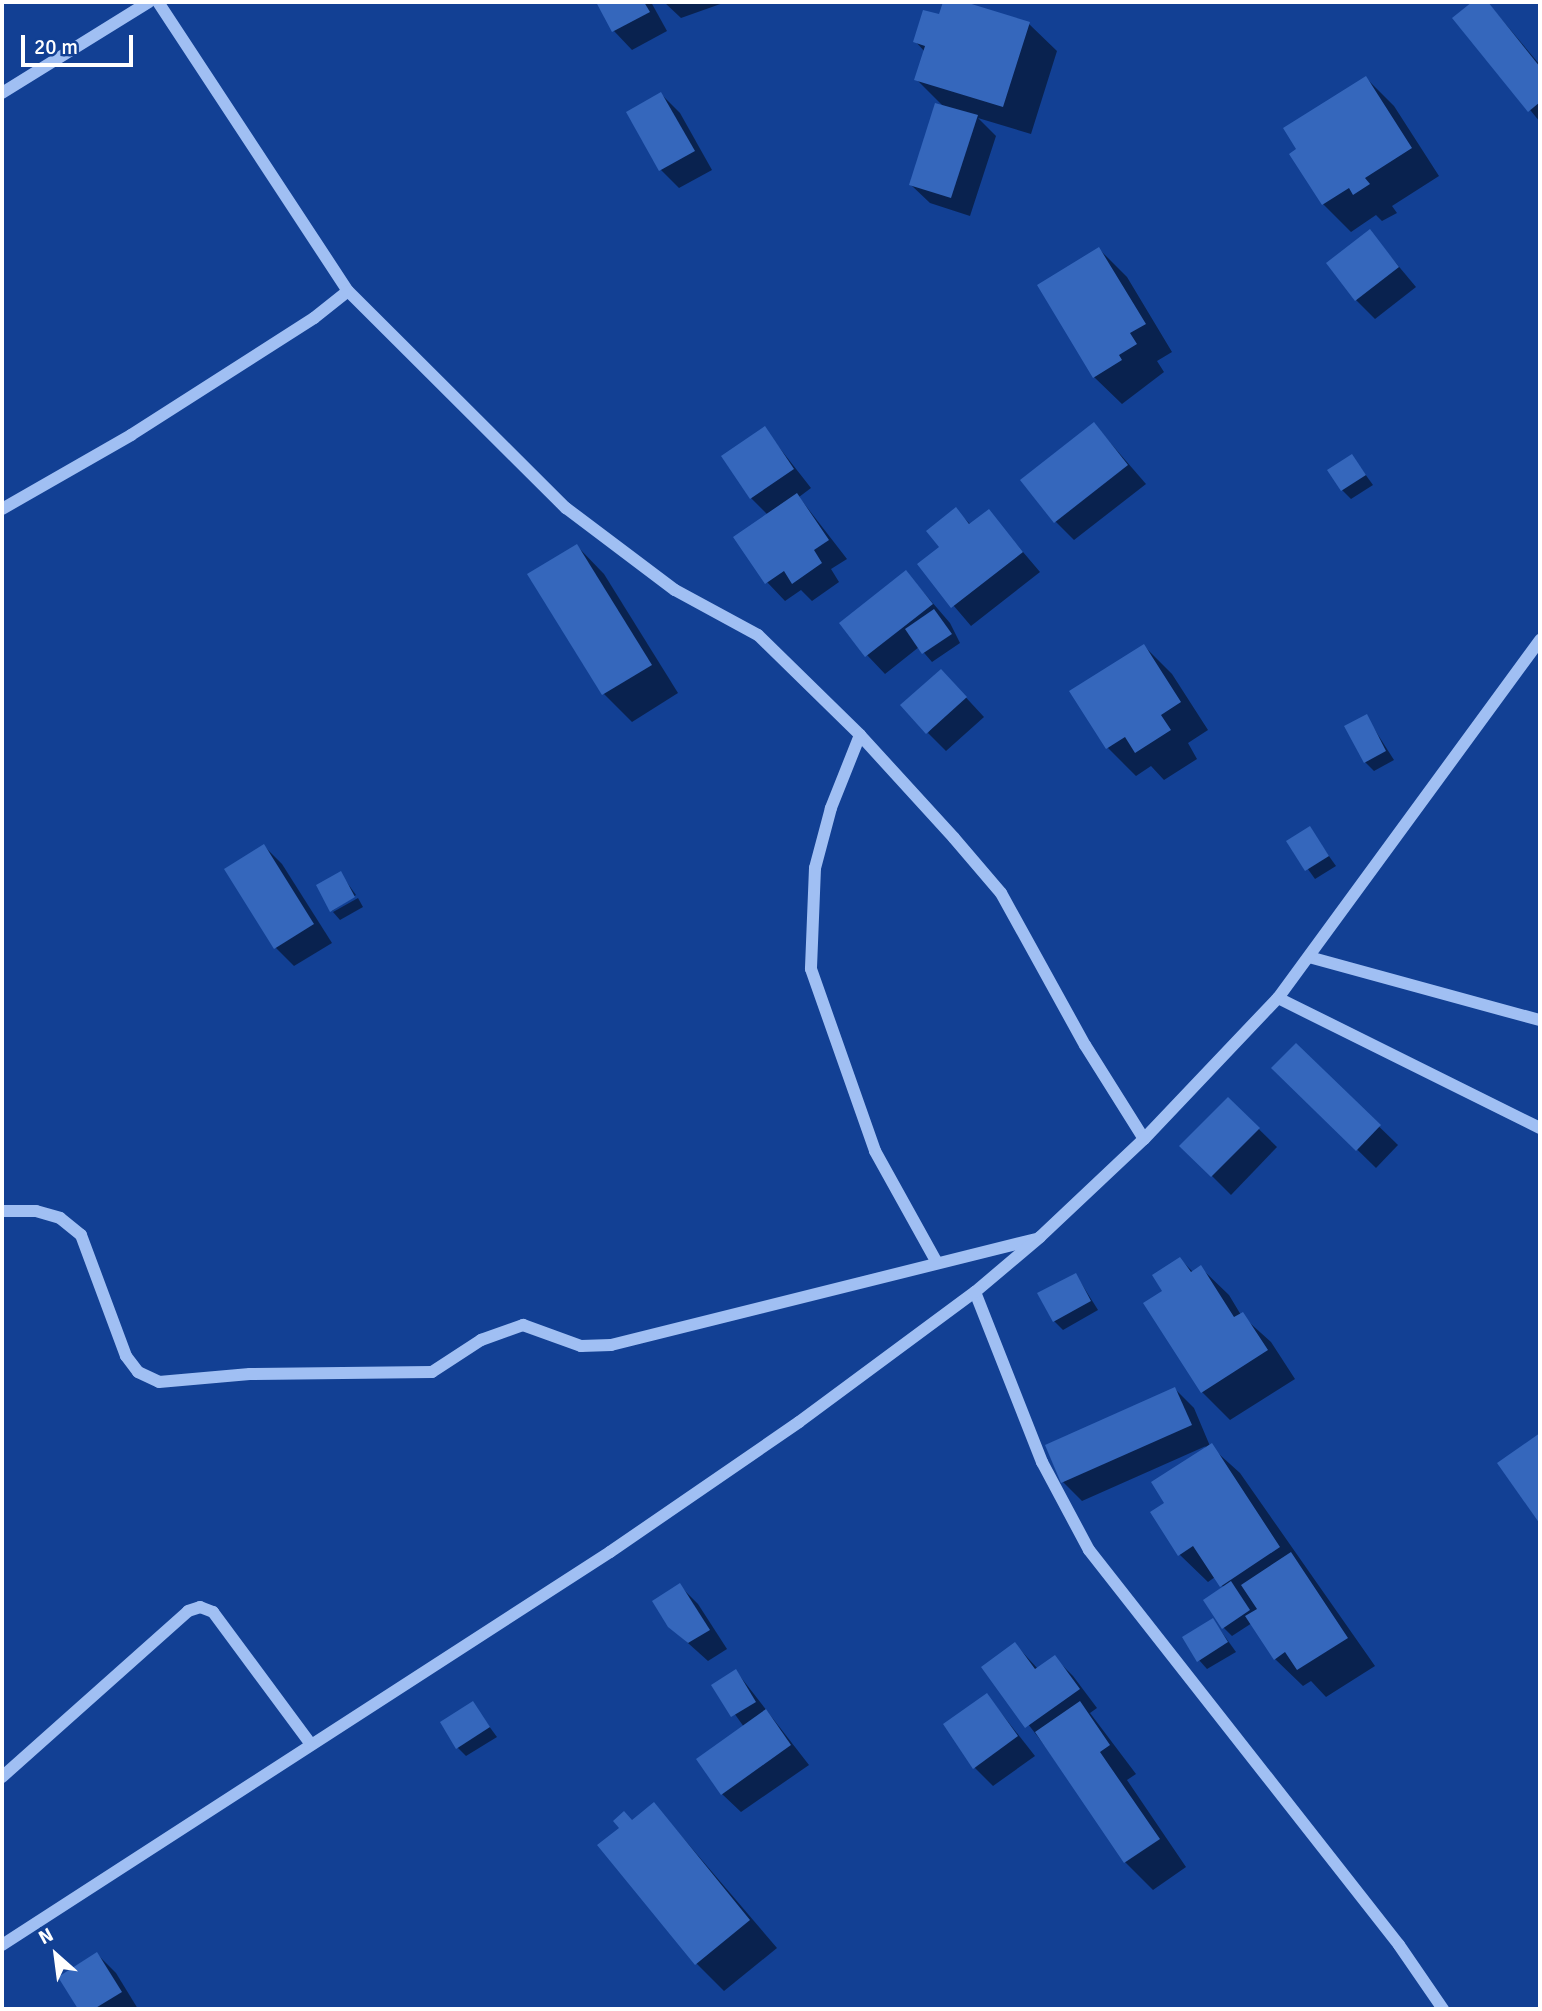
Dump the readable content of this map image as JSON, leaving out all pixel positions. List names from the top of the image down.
{
  "scale_bar": "20 m",
  "north": "top left"
}
